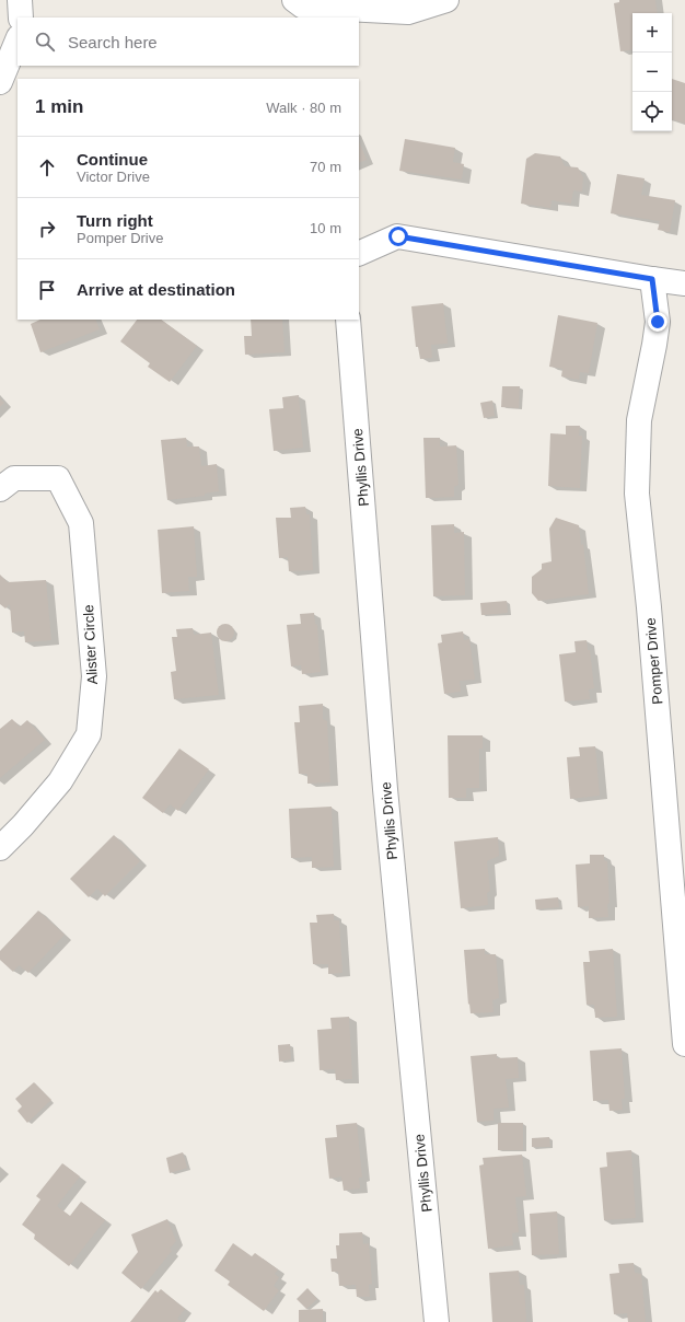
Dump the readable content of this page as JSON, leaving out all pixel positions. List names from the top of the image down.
{
  "streets": {
    "street": ["Phyllis Drive", "Alister Circle", "Pomper Drive"]
  },
  "page": {
    "map_buttons": ["+", "−"],
    "search": "Search here",
    "heading": ["1 min", "Walk · 80 m"],
    "list": [
      ["Continue", "Victor Drive", "70 m"],
      ["Turn right", "Pomper Drive", "10 m"],
      "Arrive at destination"
    ]
  }
}
